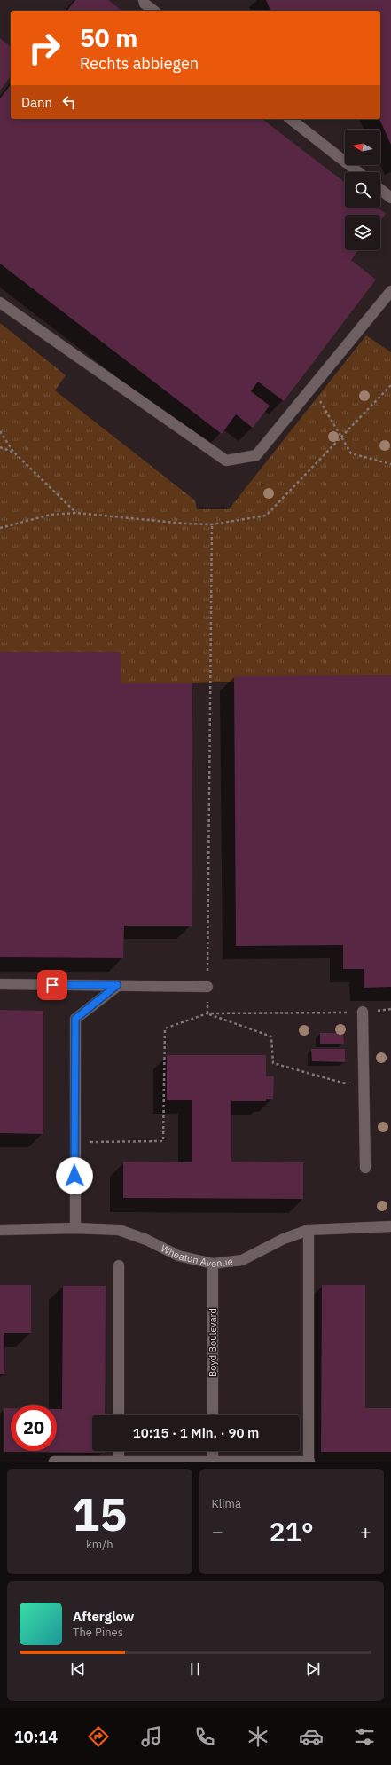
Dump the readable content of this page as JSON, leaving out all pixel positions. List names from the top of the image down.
{
  "streets": {
    "street": ["Wheaton Avenue", "Boyd Boulevard"]
  },
  "crossings": [
    ["Wheaton Avenue", "Boyd Boulevard"]
  ],
  "north": "left",
  "page": {
    "turn": ["50 m", "Rechts abbiegen"],
    "then": "Dann",
    "limit": "20",
    "trip": "10:15 · 1 Min. · 90 m",
    "tile": [
      ["15", "km/h"],
      "Klima"
    ],
    "heat": ["−", "21°", "+"],
    "song": ["Afterglow", "The Pines"],
    "tabs": "10:14"
  }
}
